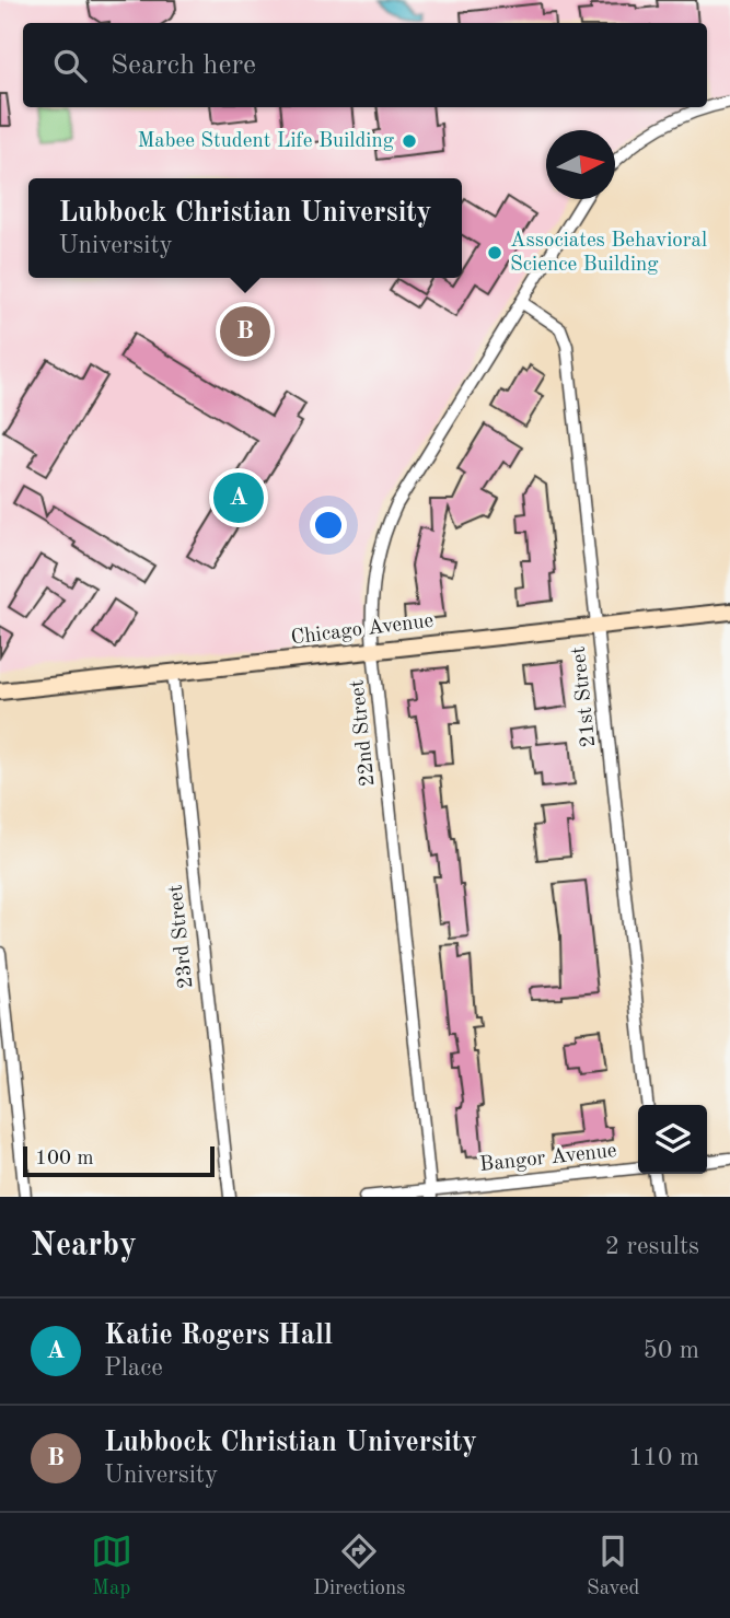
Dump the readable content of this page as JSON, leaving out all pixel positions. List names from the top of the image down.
{
  "streets": {
    "street": [
      "Chicago Avenue",
      "21st Street",
      "22nd Street",
      "23rd Street",
      "Bangor Avenue"
    ]
  },
  "crossings": [
    ["Chicago Avenue", "21st Street"],
    ["Chicago Avenue", "22nd Street"],
    ["Chicago Avenue", "23rd Street"],
    ["21st Street", "22nd Street"],
    ["22nd Street", "Bangor Avenue"]
  ],
  "places": ["Mabee Student Life Building", "Associates Behavioral Science Building"],
  "scale_bar": "100 m",
  "north": "right",
  "page": {
    "search": "Search here",
    "popup": ["Lubbock Christian University", "University"],
    "pins": ["B", "A"],
    "scale": "100 m",
    "heading": ["Nearby", "2 results"],
    "list": [
      {
        "mark": "A",
        "name": "Katie Rogers Hall",
        "note": "Place",
        "value": "50 m"
      },
      {
        "mark": "B",
        "name": "Lubbock Christian University",
        "note": "University",
        "value": "110 m"
      }
    ],
    "nav": ["Map", "Directions", "Saved"]
  }
}
